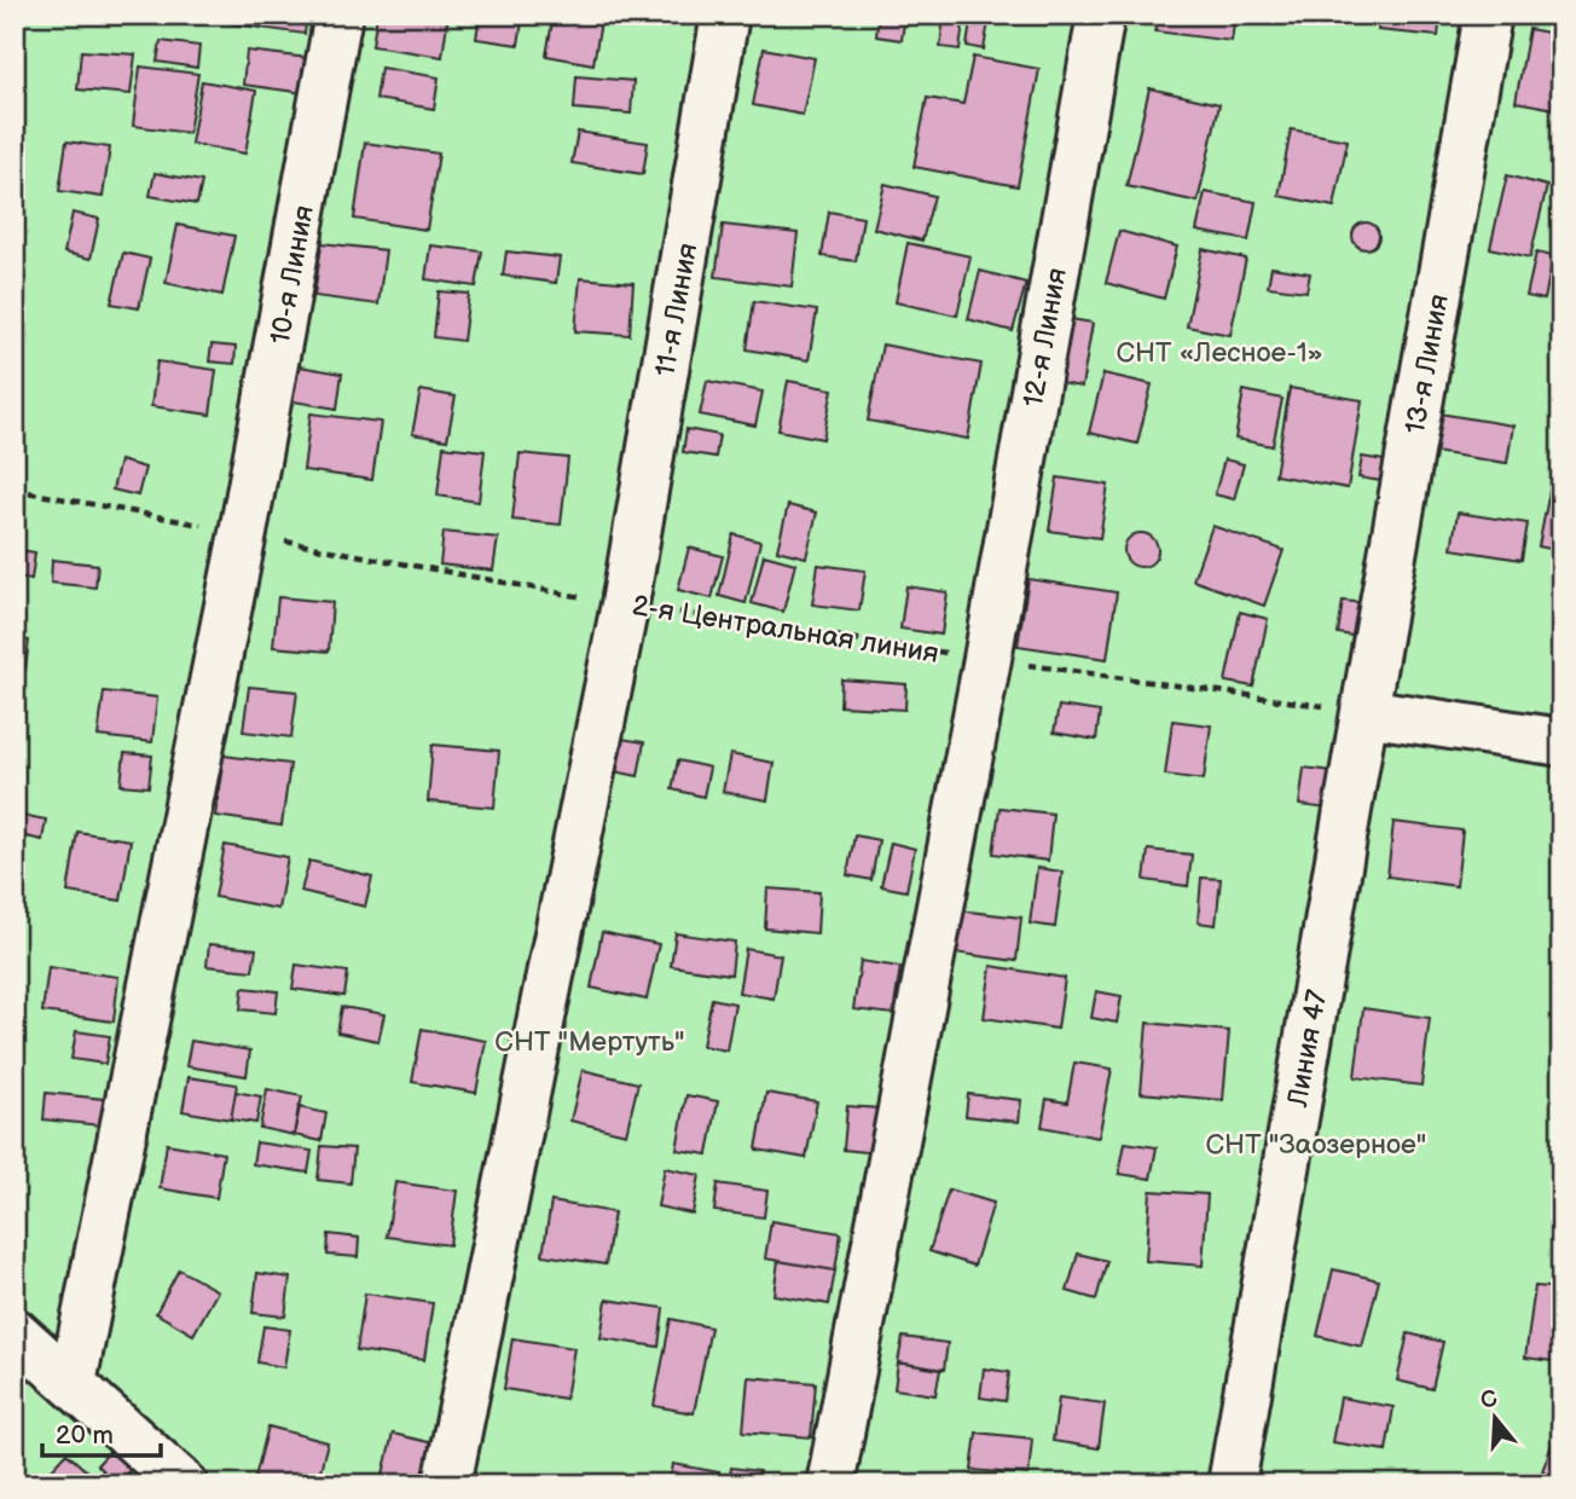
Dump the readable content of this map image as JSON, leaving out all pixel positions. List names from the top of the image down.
{
  "streets": {
    "street": [
      "10-я Линия",
      "11-я Линия",
      "12-я Линия",
      "13-я Линия",
      "Линия 47"
    ],
    "path": ["2-я Центральная линия"]
  },
  "crossings": [
    ["10-я Линия", "2-я Центральная линия"],
    ["11-я Линия", "2-я Центральная линия"],
    ["12-я Линия", "2-я Центральная линия"],
    ["13-я Линия", "2-я Центральная линия"],
    ["13-я Линия", "Линия 47"],
    ["2-я Центральная линия", "Линия 47"]
  ],
  "parks": ["СНТ «Лесное-1»", "СНТ \"Мертуть\"", "СНТ \"Заозерное\""],
  "scale_bar": "20 m",
  "north": "top"
}
